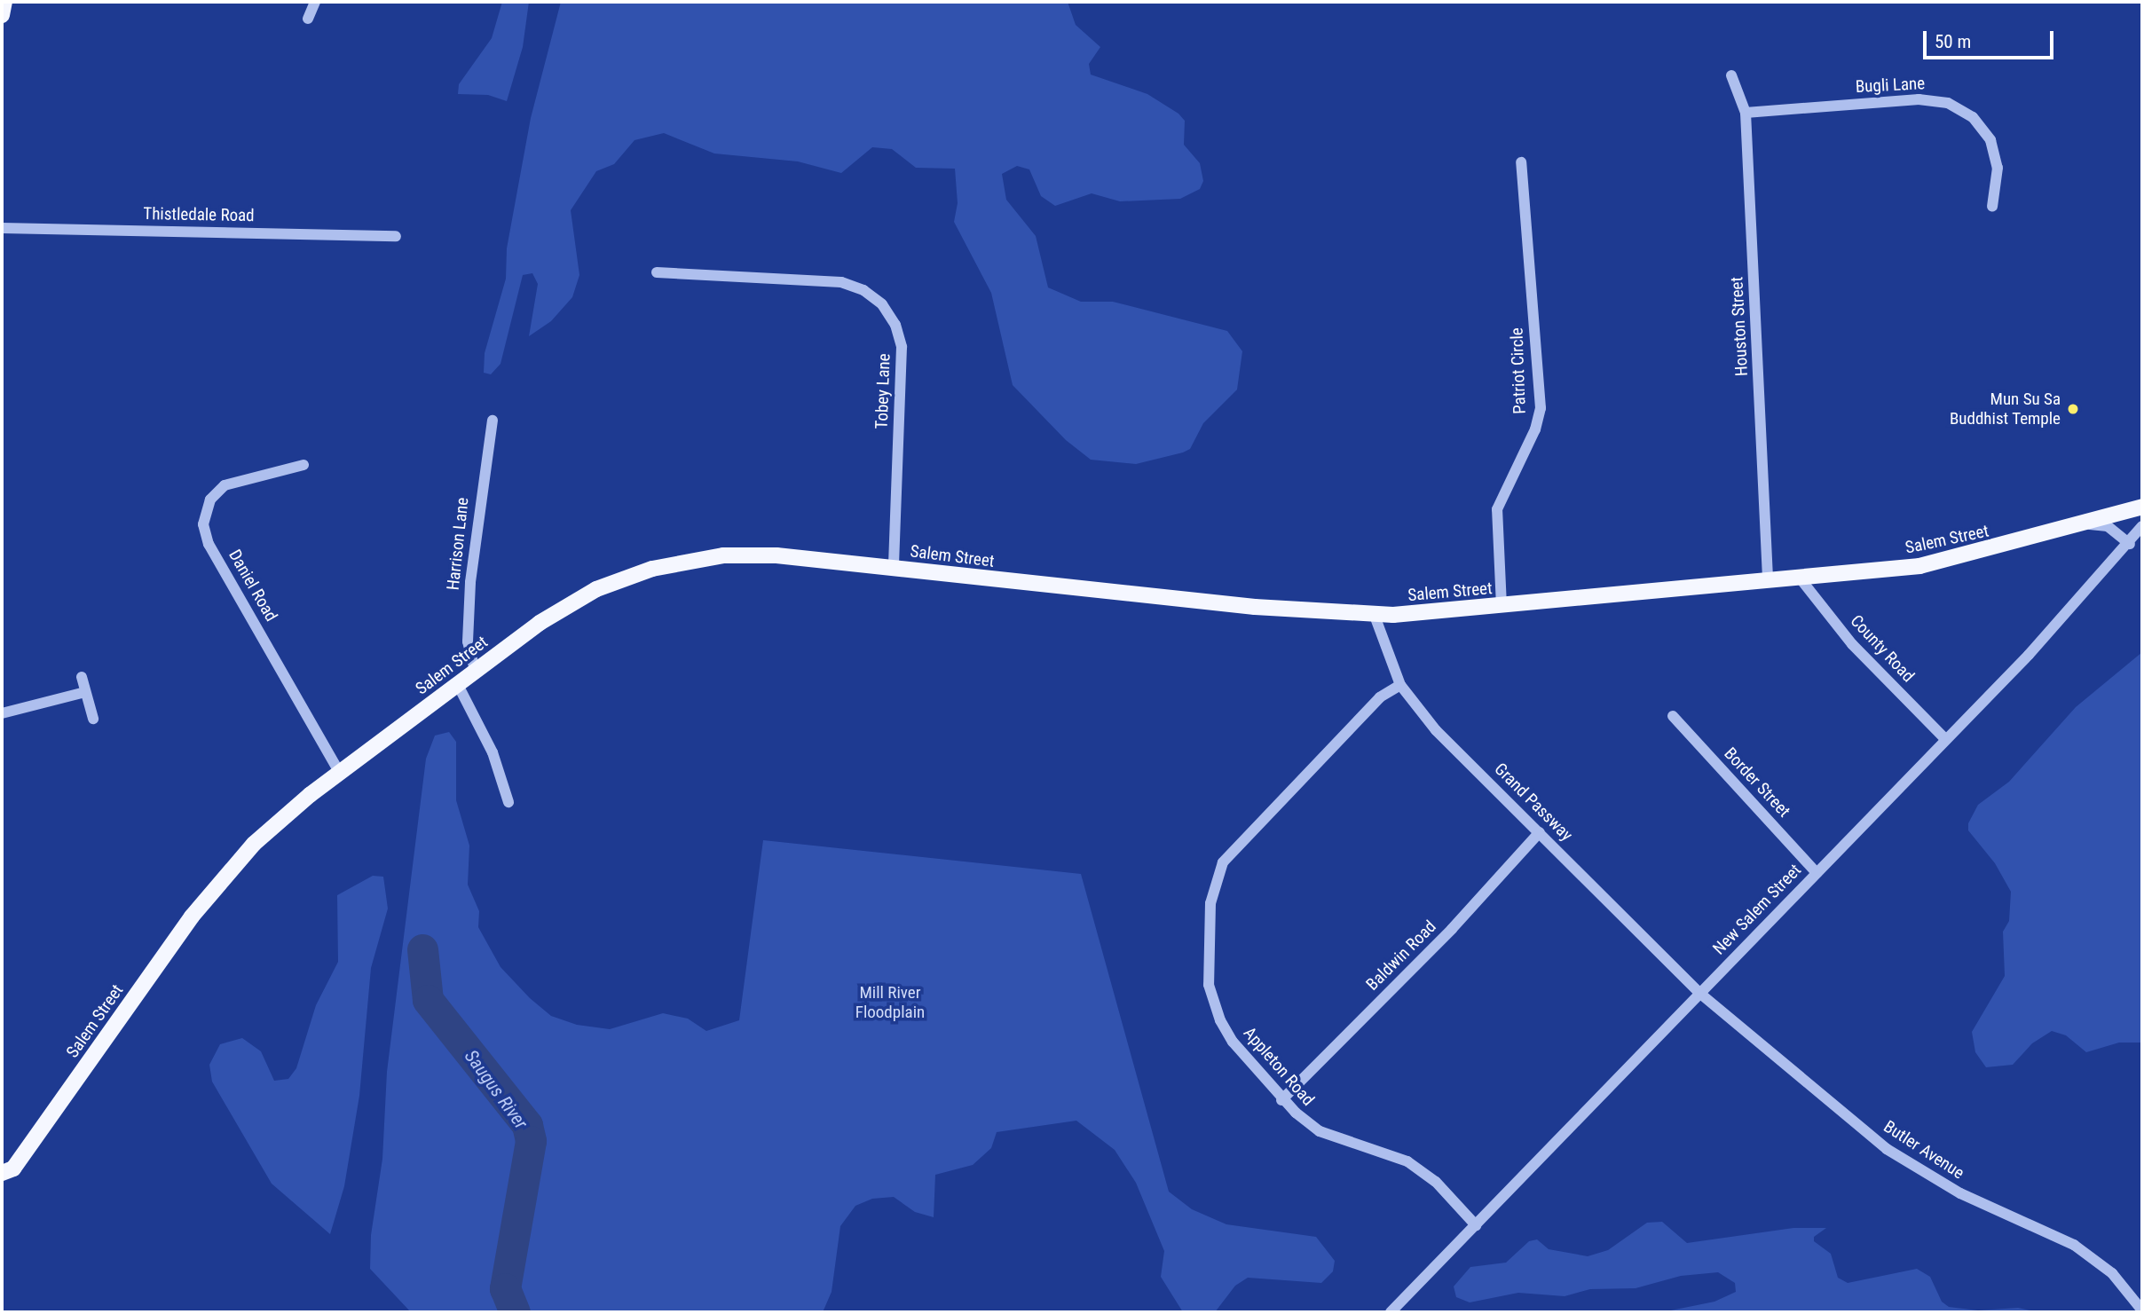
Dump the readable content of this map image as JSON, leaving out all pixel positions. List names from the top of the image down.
{
  "streets": {
    "main road": ["Salem Street"],
    "street": [
      "Bugli Lane",
      "Thistledale Road",
      "Houston Street",
      "Patriot Circle",
      "Tobey Lane",
      "Harrison Lane",
      "Daniel Road",
      "County Road",
      "Border Street",
      "Grand Passway",
      "New Salem Street",
      "Baldwin Road",
      "Appleton Road",
      "Butler Avenue"
    ]
  },
  "crossings": [
    ["Bugli Lane", "Houston Street"],
    ["Houston Street", "Salem Street"],
    ["Patriot Circle", "Salem Street"],
    ["Tobey Lane", "Salem Street"],
    ["Salem Street", "Harrison Lane"],
    ["Salem Street", "Daniel Road"],
    ["Salem Street", "County Road"],
    ["Salem Street", "Grand Passway"],
    ["County Road", "New Salem Street"],
    ["Border Street", "New Salem Street"],
    ["Grand Passway", "New Salem Street"],
    ["Grand Passway", "Baldwin Road"],
    ["Grand Passway", "Appleton Road"],
    ["Grand Passway", "Butler Avenue"],
    ["New Salem Street", "Appleton Road"],
    ["New Salem Street", "Butler Avenue"],
    ["Baldwin Road", "Appleton Road"]
  ],
  "water": ["Saugus River"],
  "parks": ["Mill River Floodplain"],
  "places": ["Mun Su Sa Buddhist Temple"],
  "scale_bar": "50 m"
}
